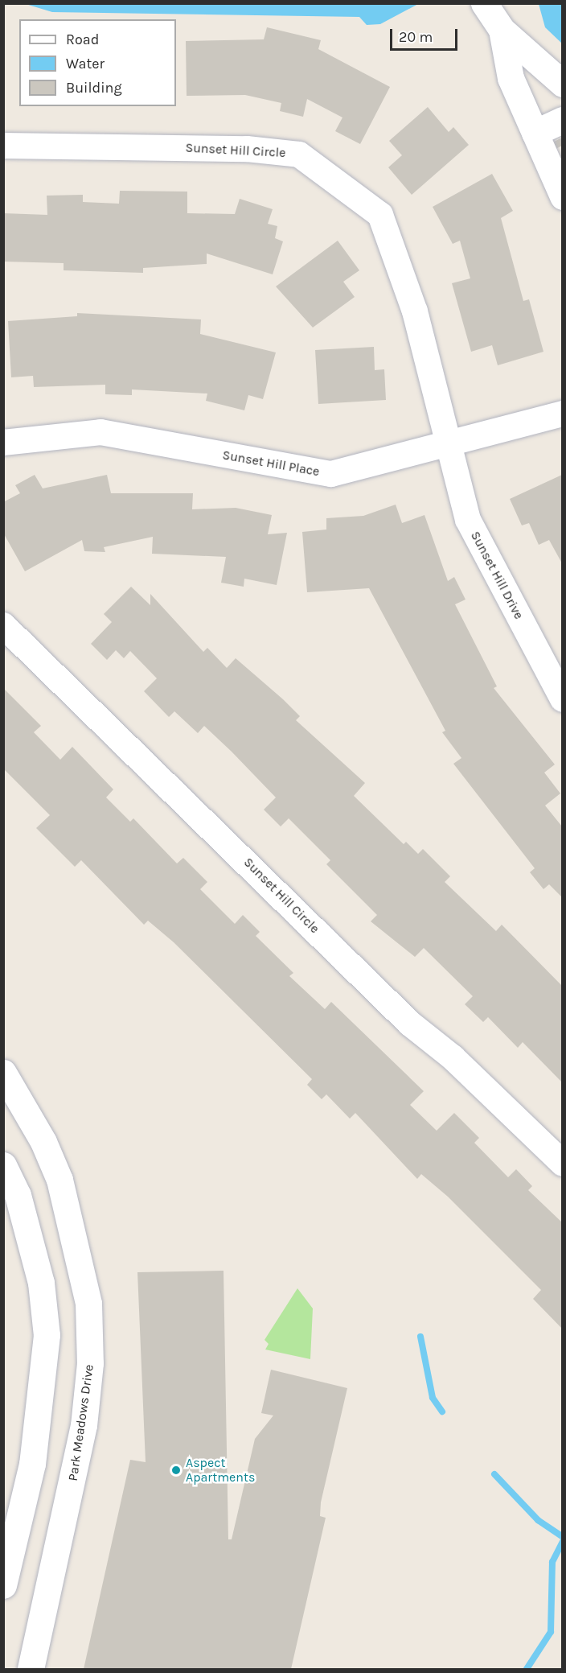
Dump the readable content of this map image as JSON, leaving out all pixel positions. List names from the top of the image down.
{
  "streets": {
    "main road": ["Park Meadows Drive"],
    "street": ["Sunset Hill Circle", "Sunset Hill Place", "Sunset Hill Drive"]
  },
  "crossings": [
    ["Sunset Hill Circle", "Sunset Hill Place"],
    ["Sunset Hill Circle", "Sunset Hill Drive"],
    ["Sunset Hill Place", "Sunset Hill Drive"]
  ],
  "places": ["Aspect Apartments"],
  "legend": ["Road", "Water", "Building"],
  "scale_bar": "20 m"
}
